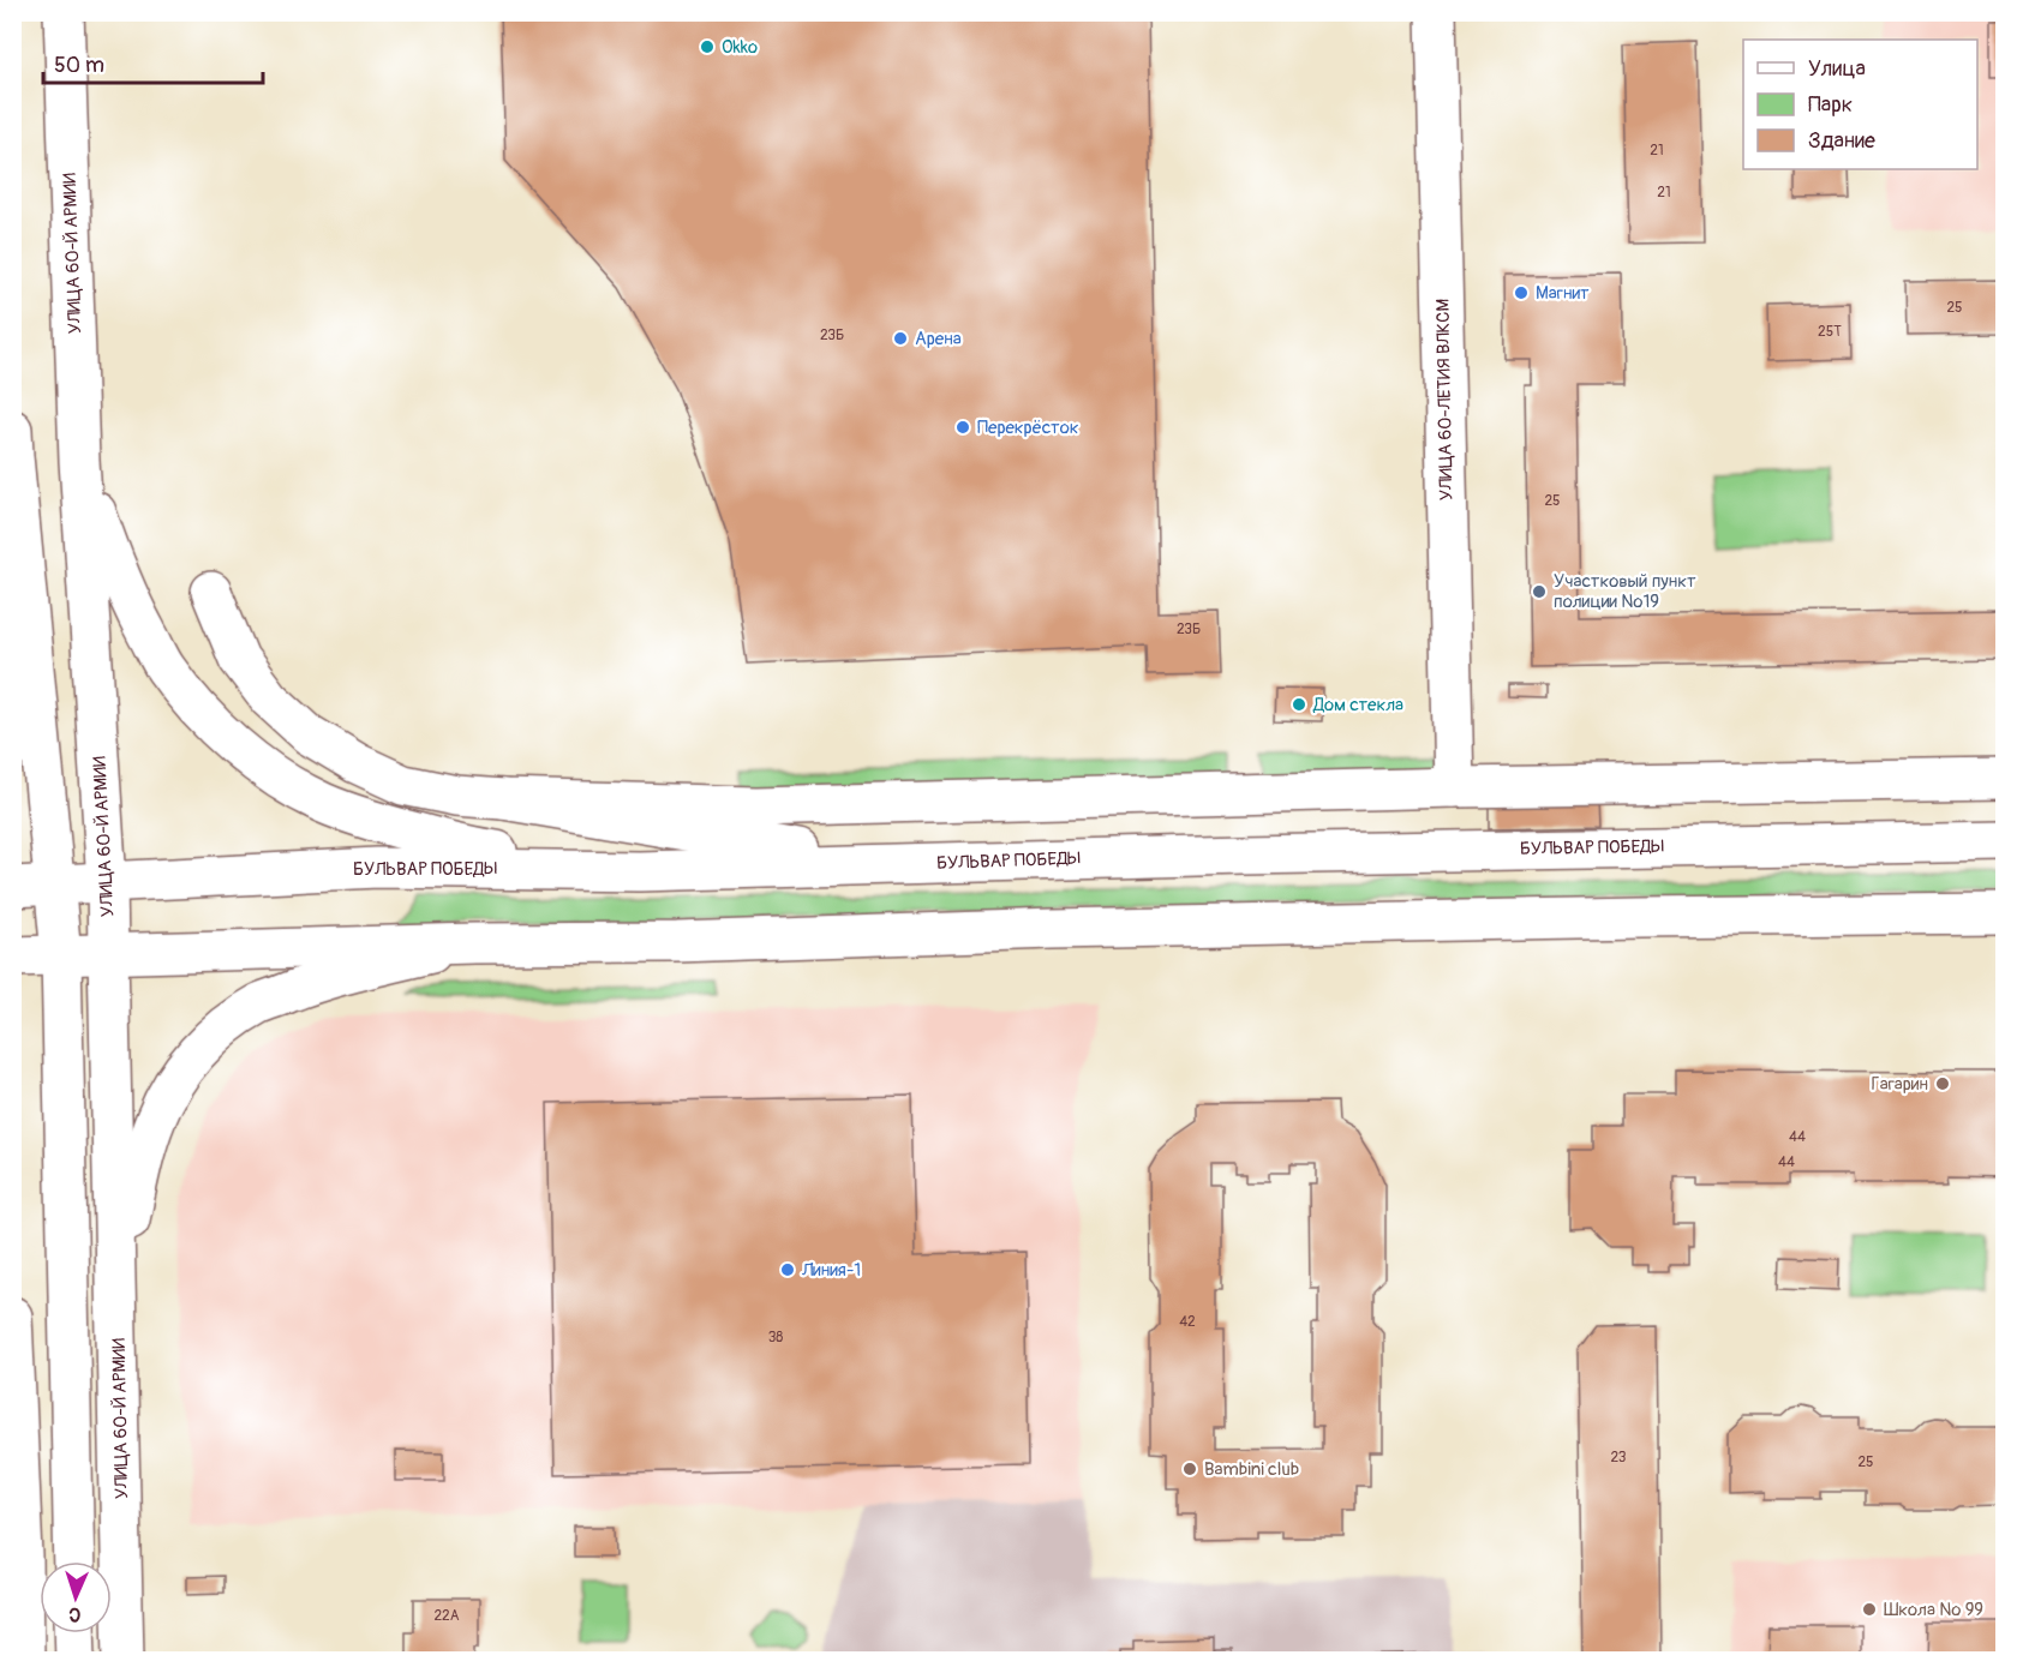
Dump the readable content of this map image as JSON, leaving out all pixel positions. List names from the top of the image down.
{
  "streets": {
    "main road": ["УЛИЦА 60-Й АРМИИ", "УЛИЦА 60-ЛЕТИЯ ВЛКСМ", "БУЛЬВАР ПОБЕДЫ"]
  },
  "crossings": [
    ["УЛИЦА 60-Й АРМИИ", "БУЛЬВАР ПОБЕДЫ"]
  ],
  "places": [
    "Okko",
    "Магнит",
    "Арена",
    "Перекрёсток",
    "Участковый пункт полиции №19",
    "Дом стекла",
    "Гагарин",
    "Линия-1",
    "Bambini club",
    "Школа № 99"
  ],
  "house_numbers": [
    "21",
    "21",
    "25",
    "25Т",
    "23Б",
    "25",
    "23Б",
    "44",
    "44",
    "42",
    "38",
    "23",
    "25",
    "22А"
  ],
  "legend": ["Улица", "Парк", "Здание"],
  "scale_bar": "50 m",
  "north": "bottom"
}
